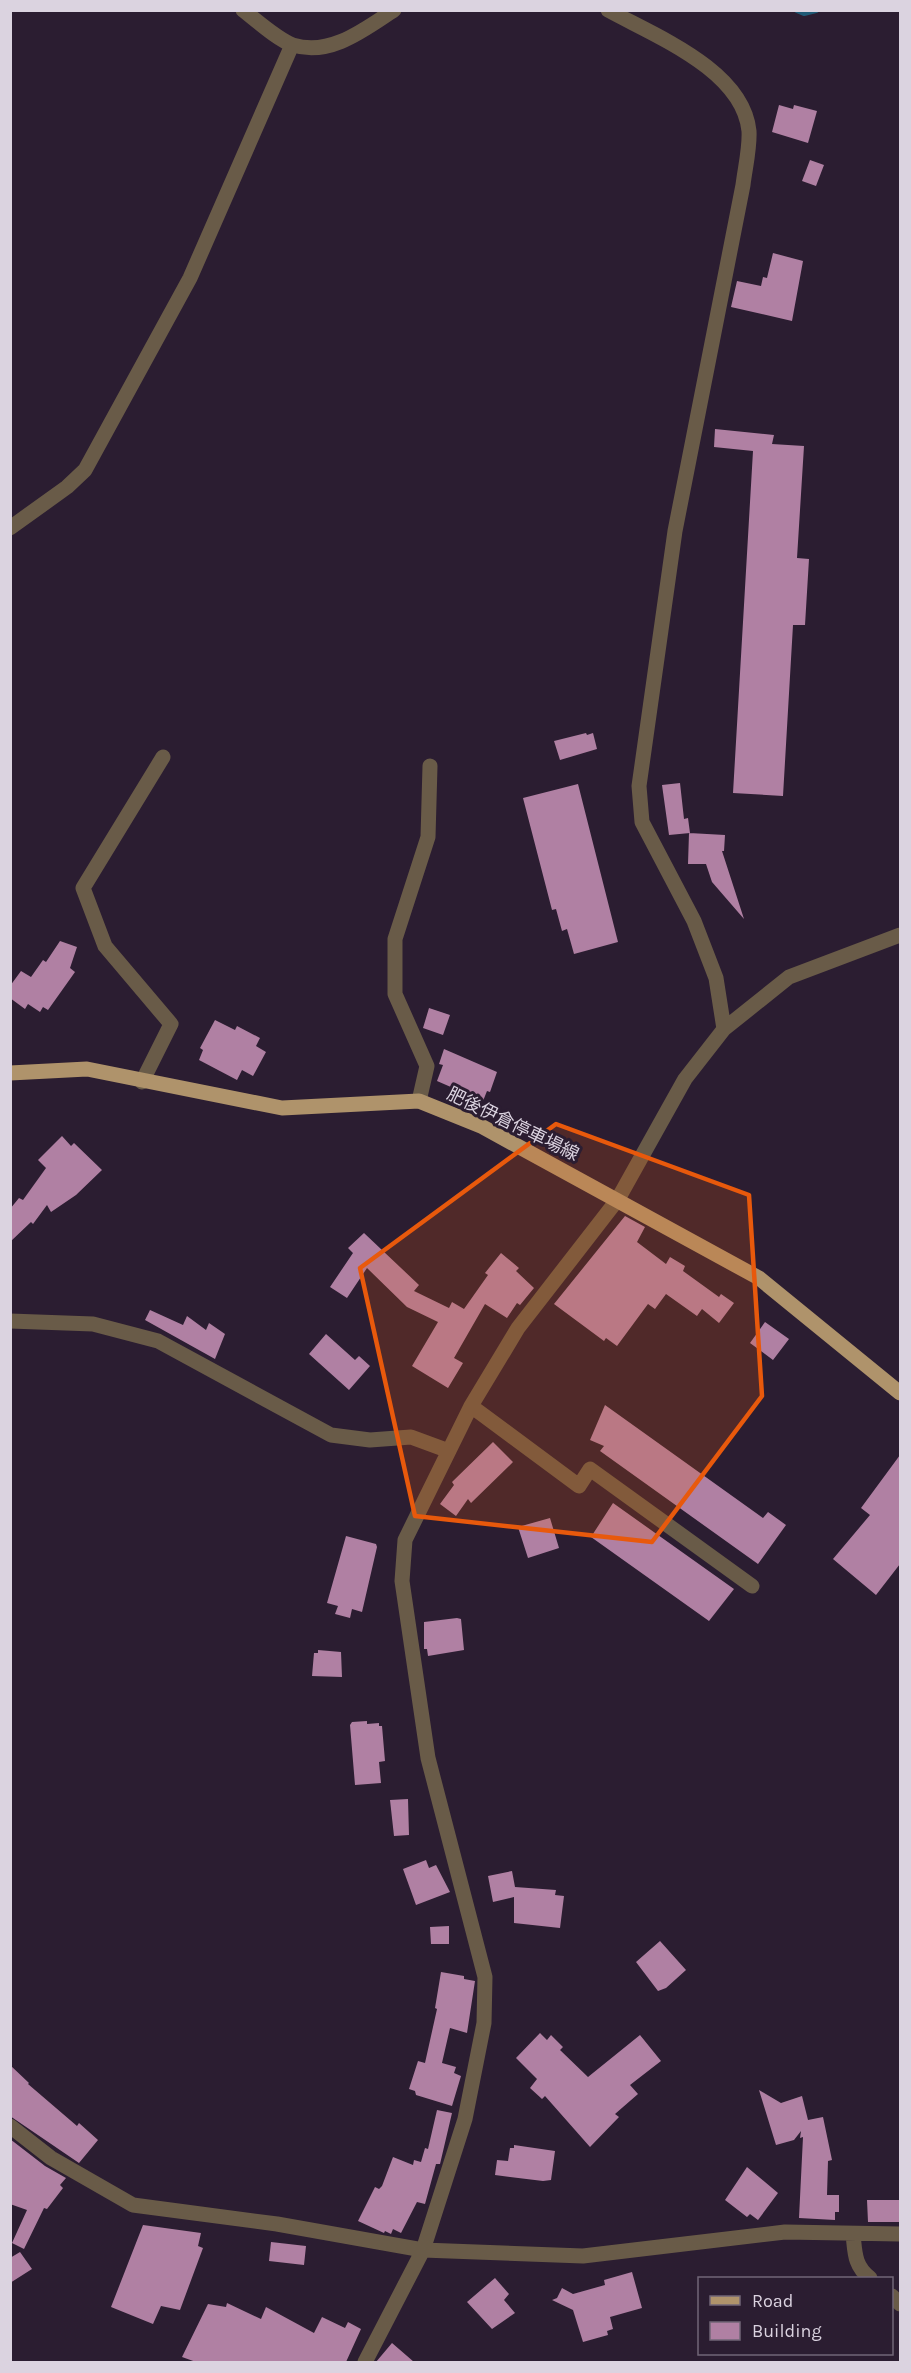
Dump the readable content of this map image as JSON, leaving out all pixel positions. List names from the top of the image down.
{
  "streets": {
    "main road": ["肥後伊倉停車場線"]
  },
  "legend": ["Road", "Building"]
}
